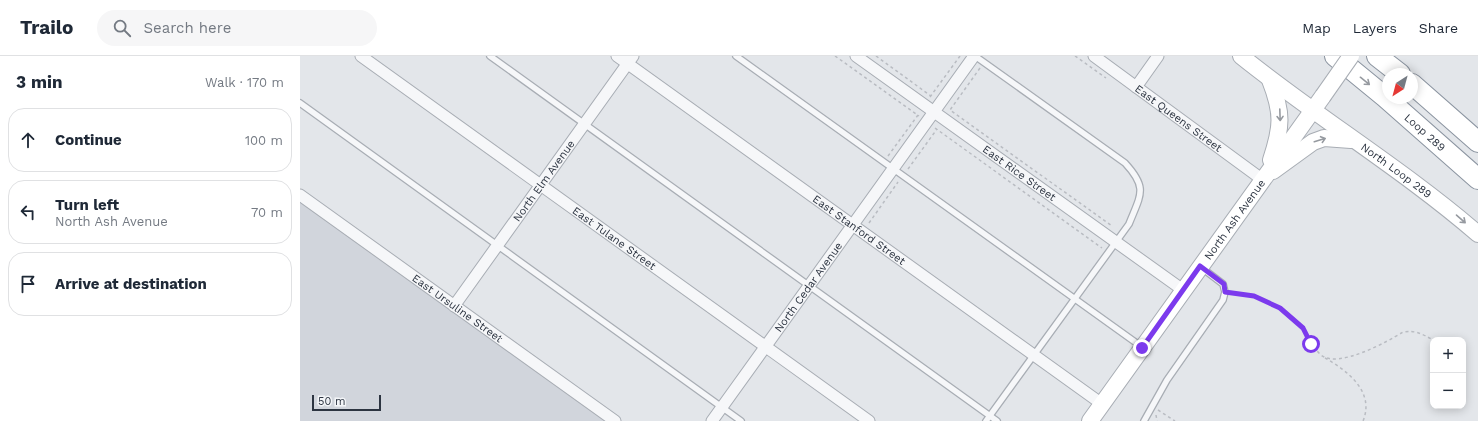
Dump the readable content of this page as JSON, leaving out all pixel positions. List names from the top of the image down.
{
  "streets": {
    "highway": ["Loop 289"],
    "main road": ["North Loop 289", "North Ash Avenue"],
    "street": [
      "East Queens Street",
      "East Rice Street",
      "North Elm Avenue",
      "East Stanford Street",
      "East Tulane Street",
      "North Cedar Avenue",
      "East Ursuline Street"
    ]
  },
  "crossings": [
    ["East Queens Street", "North Ash Avenue"],
    ["North Loop 289", "North Ash Avenue"],
    ["East Rice Street", "North Ash Avenue"],
    ["East Rice Street", "North Cedar Avenue"],
    ["North Elm Avenue", "East Stanford Street"],
    ["North Elm Avenue", "East Tulane Street"],
    ["North Elm Avenue", "East Ursuline Street"],
    ["North Ash Avenue", "East Stanford Street"],
    ["East Stanford Street", "North Cedar Avenue"],
    ["East Tulane Street", "North Cedar Avenue"]
  ],
  "one_way": ["North Loop 289"],
  "scale_bar": "50 m",
  "north": "bottom left",
  "page": {
    "header": "Trailo",
    "search": "Search here",
    "nav": ["Map", "Layers", "Share"],
    "heading": ["3 min", "Walk · 170 m"],
    "list": [
      ["Continue", "100 m"],
      ["Turn left", "North Ash Avenue", "70 m"],
      "Arrive at destination"
    ],
    "map_buttons": ["+", "−"],
    "scale": "50 m"
  }
}
